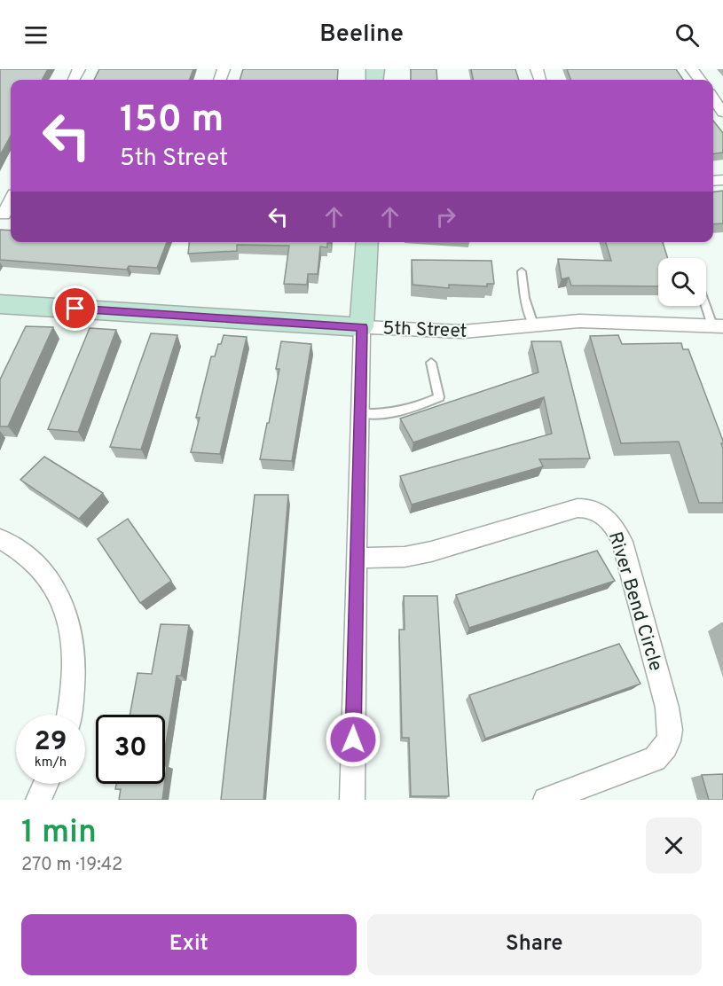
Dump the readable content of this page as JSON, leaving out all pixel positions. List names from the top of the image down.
{
  "streets": {
    "street": ["5th Street", "River Bend Circle"]
  },
  "page": {
    "header": "Beeline",
    "turn": ["150 m", "5th Street"],
    "speed": "29 km/h",
    "limit": "30",
    "heading": ["1 min", "270 m · 19:42"],
    "buttons": ["Exit", "Share"]
  }
}
